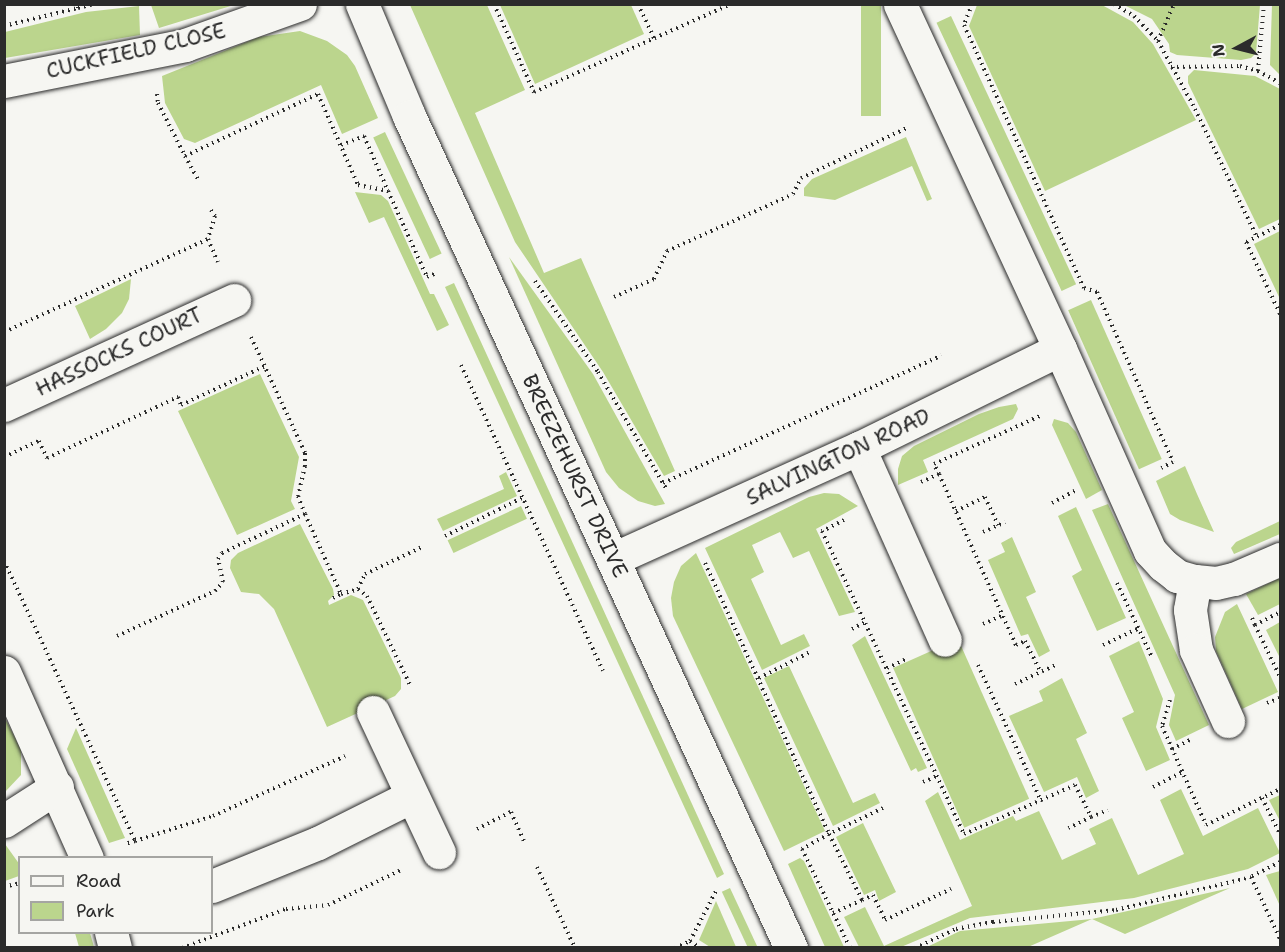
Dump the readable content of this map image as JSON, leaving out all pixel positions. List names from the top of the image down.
{
  "streets": {
    "street": [
      "CUCKFIELD CLOSE",
      "HASSOCKS COURT",
      "SALVINGTON ROAD",
      "BREEZEHURST DRIVE"
    ]
  },
  "crossings": [
    ["SALVINGTON ROAD", "BREEZEHURST DRIVE"]
  ],
  "legend": ["Road", "Park"],
  "north": "left"
}
